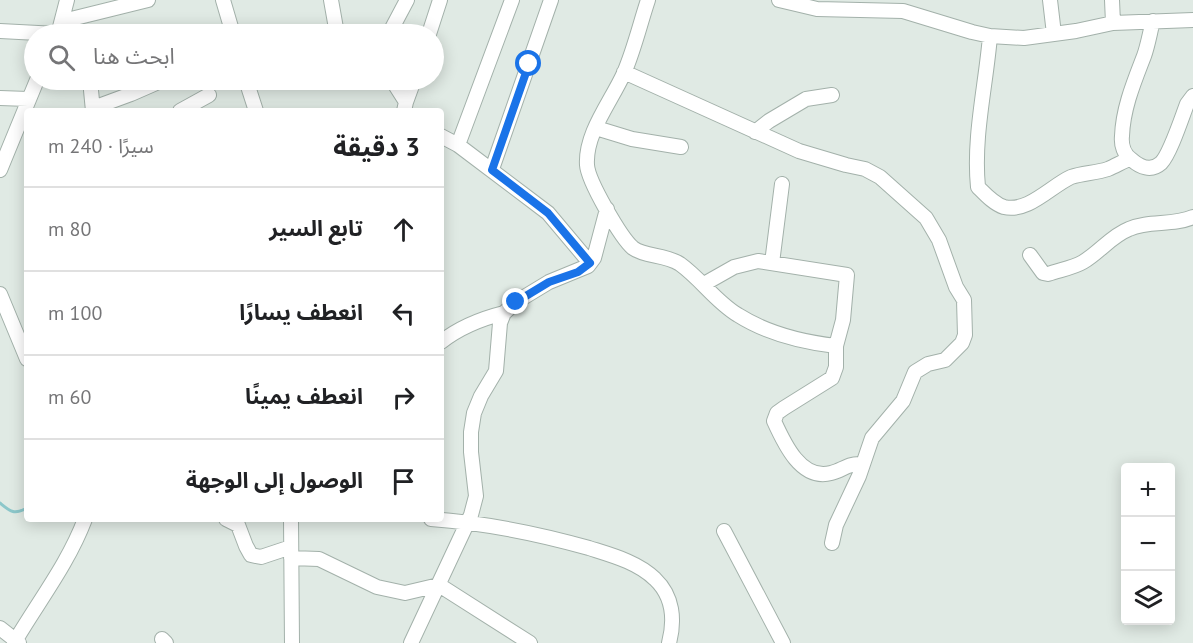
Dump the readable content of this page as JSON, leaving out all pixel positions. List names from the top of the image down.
{
  "page": {
    "search": "ابحث هنا",
    "heading": ["3 دقيقة", "سيرًا · 240 m"],
    "list": [
      ["تابع السير", "80 m"],
      ["انعطف يسارًا", "100 m"],
      ["انعطف يمينًا", "60 m"],
      "الوصول إلى الوجهة"
    ],
    "map_buttons": ["+", "−"]
  }
}
